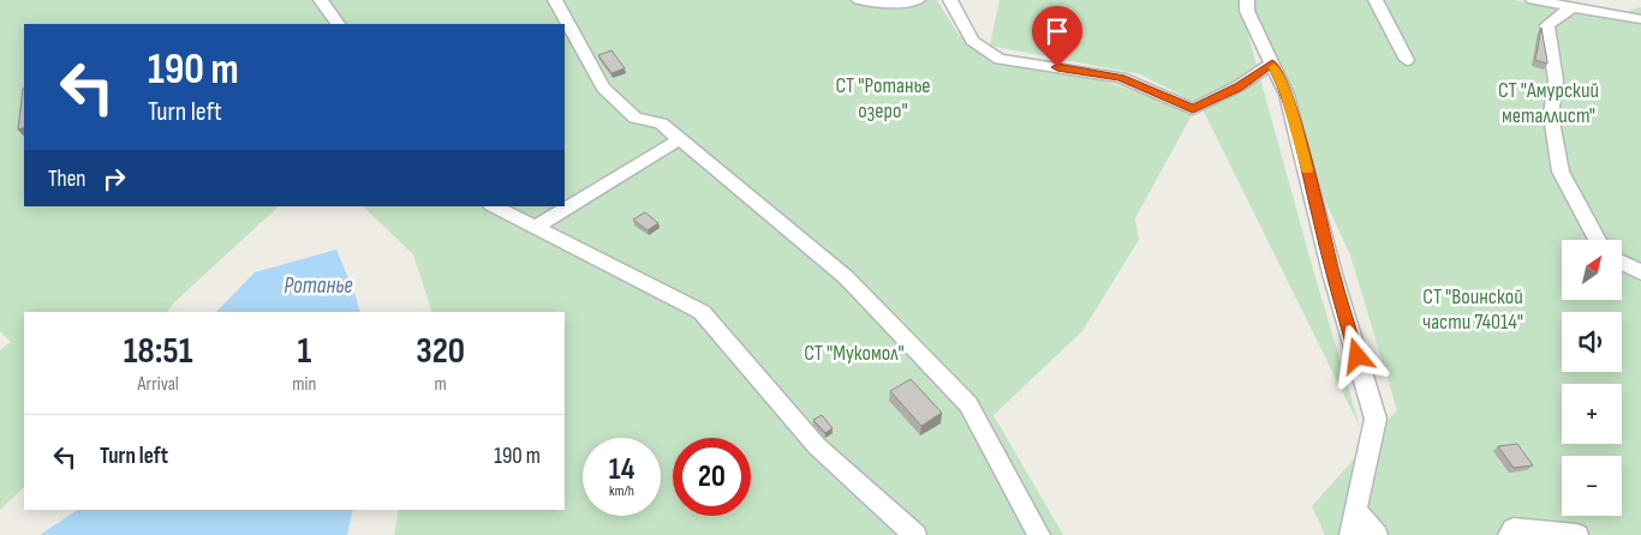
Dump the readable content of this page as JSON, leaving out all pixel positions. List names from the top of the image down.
{
  "water": ["Ротанье"],
  "parks": [
    "СТ \"Ротанье озеро\"",
    "СТ \"Амурский металлист\"",
    "СТ \"Воинской части 74014\"",
    "СТ \"Мукомол\""
  ],
  "north": "top right",
  "page": {
    "turn": ["190 m", "Turn left"],
    "then": "Then",
    "map_buttons": ["+", "−"],
    "eta": [
      "18:51",
      "Arrival",
      "1",
      "min",
      "320",
      "m"
    ],
    "list": [
      {
        "name": "Turn left",
        "value": "190 m"
      }
    ],
    "speed": "14 km/h",
    "limit": "20"
  }
}
